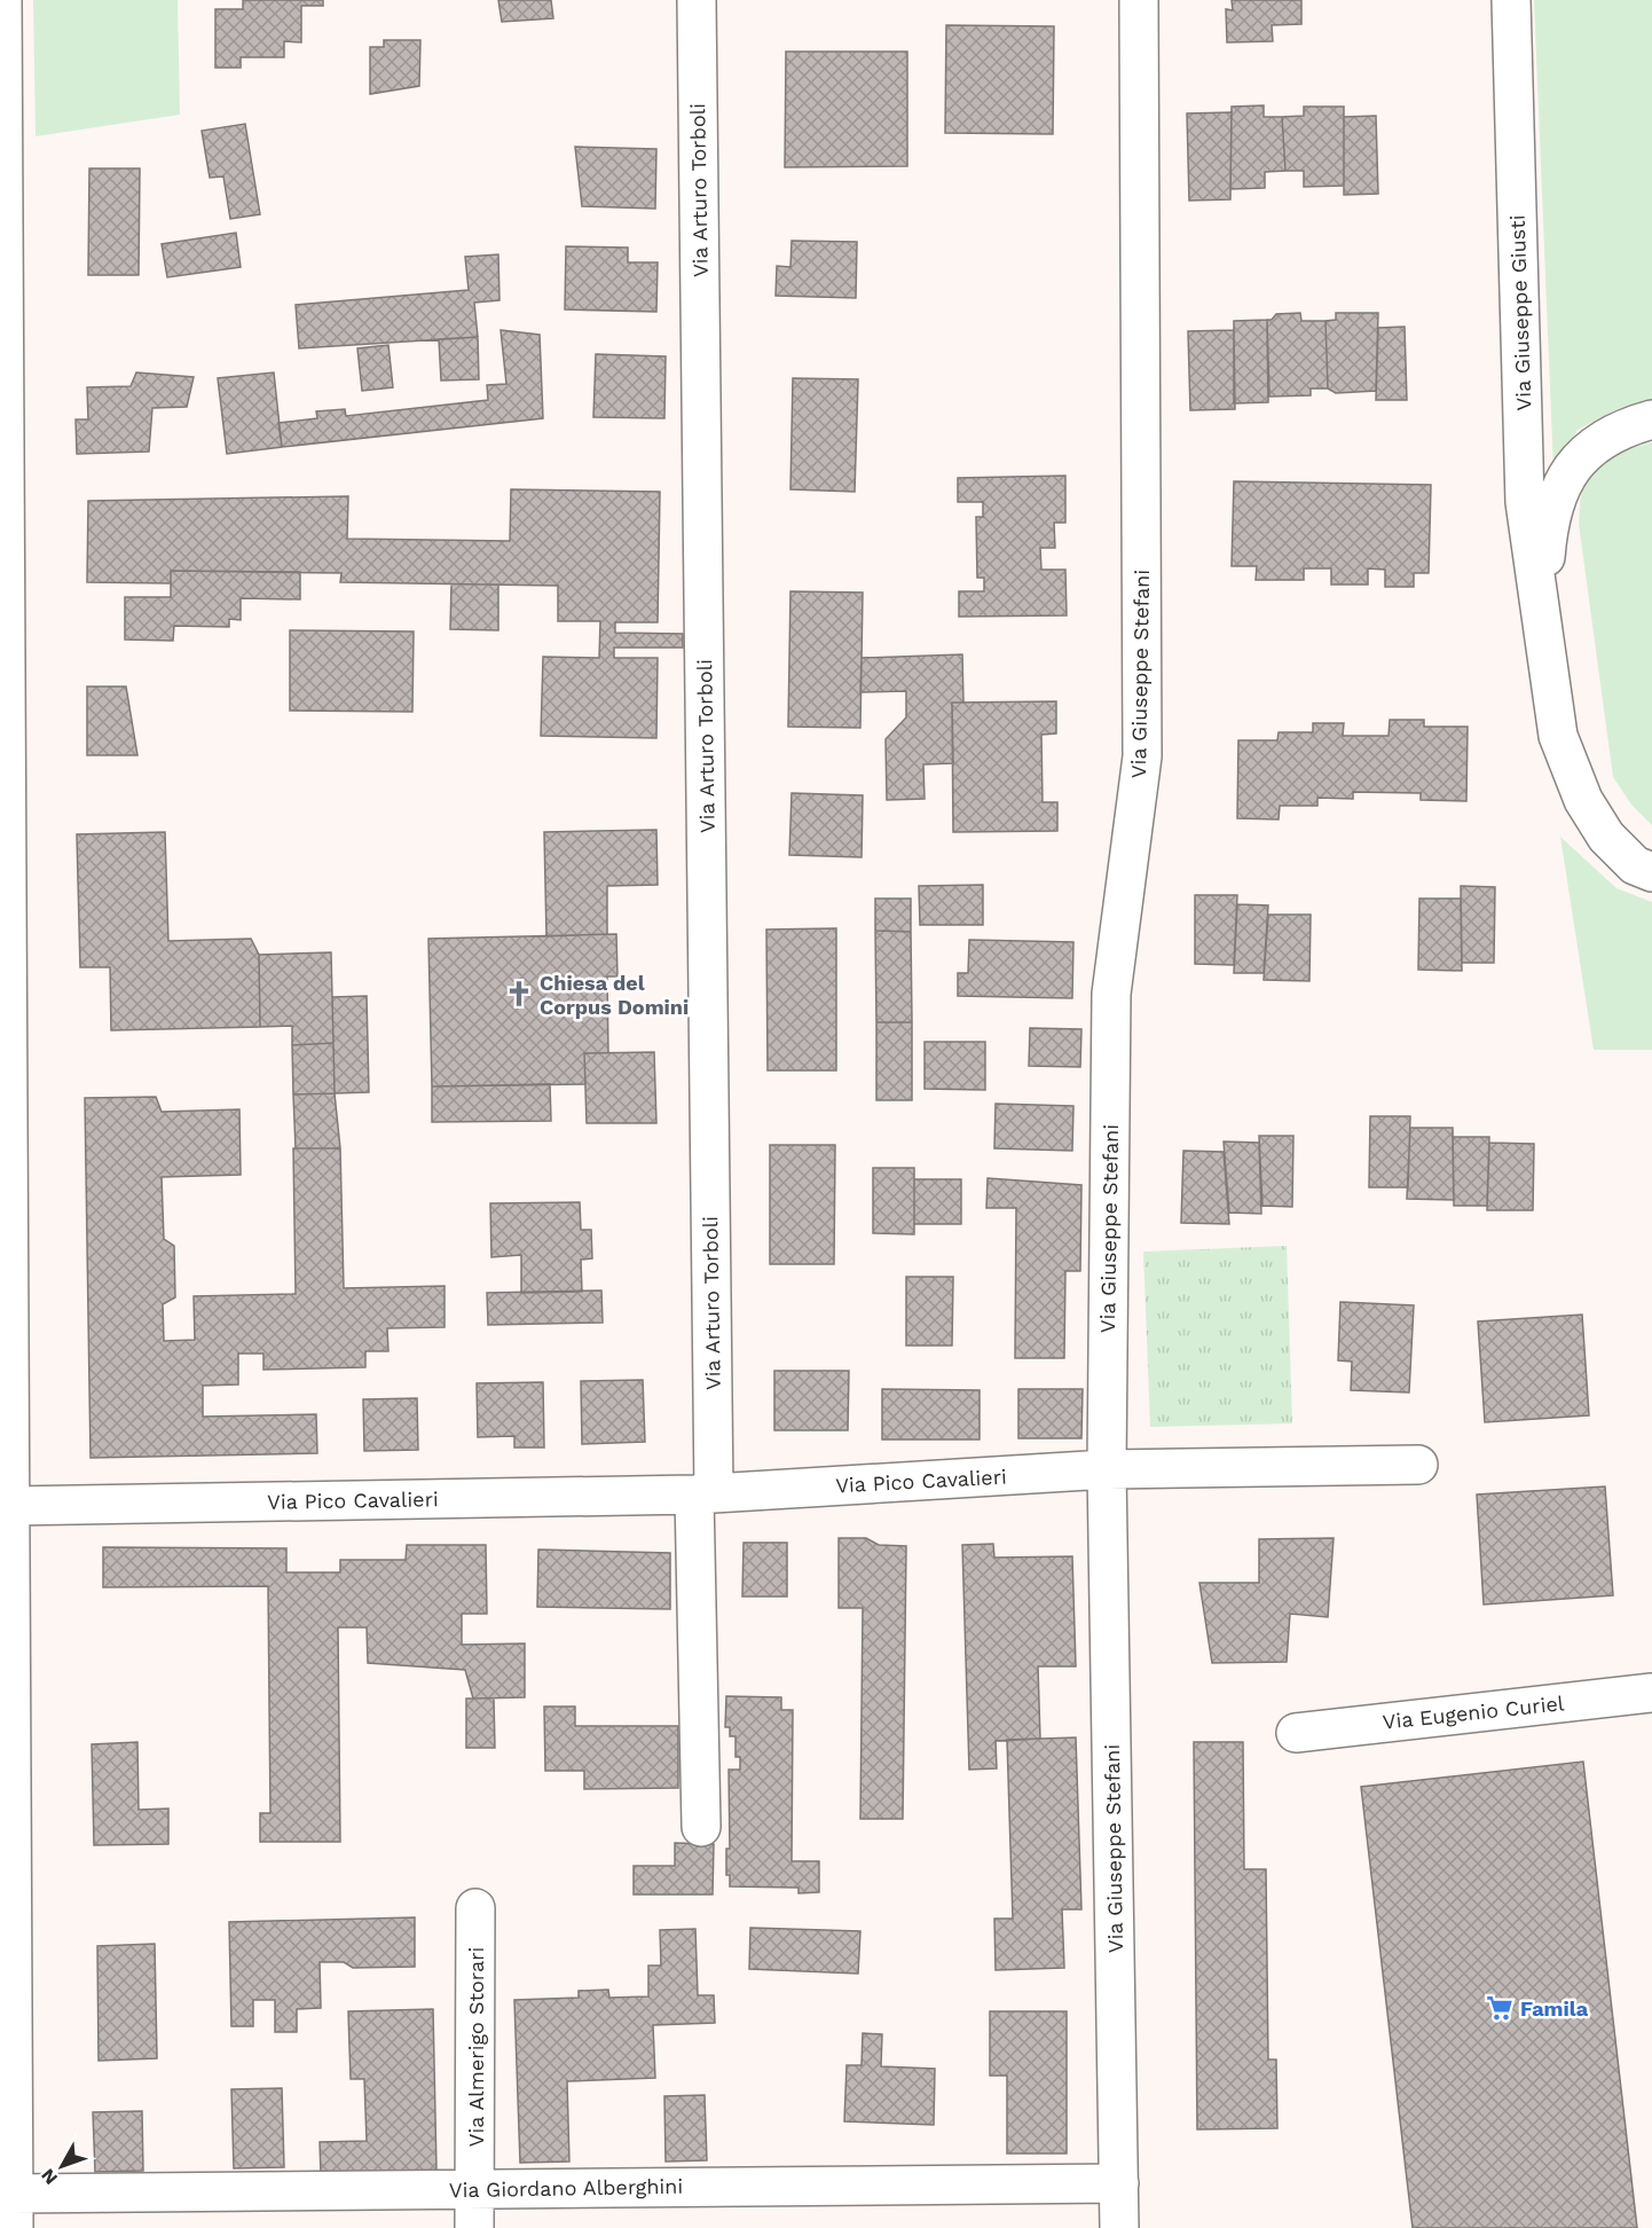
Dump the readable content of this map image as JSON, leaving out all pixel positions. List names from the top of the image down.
{
  "streets": {
    "street": [
      "Via Arturo Torboli",
      "Via Giuseppe Giusti",
      "Via Giuseppe Stefani",
      "Via Pico Cavalieri",
      "Via Eugenio Curiel",
      "Via Almerigo Storari",
      "Via Giordano Alberghini"
    ]
  },
  "crossings": [
    ["Via Arturo Torboli", "Via Pico Cavalieri"],
    ["Via Giuseppe Stefani", "Via Pico Cavalieri"],
    ["Via Giuseppe Stefani", "Via Giordano Alberghini"],
    ["Via Almerigo Storari", "Via Giordano Alberghini"]
  ],
  "places": {
    "church": ["Chiesa del Corpus Domini"],
    "supermarket": ["Famila"]
  },
  "north": "bottom left"
}
